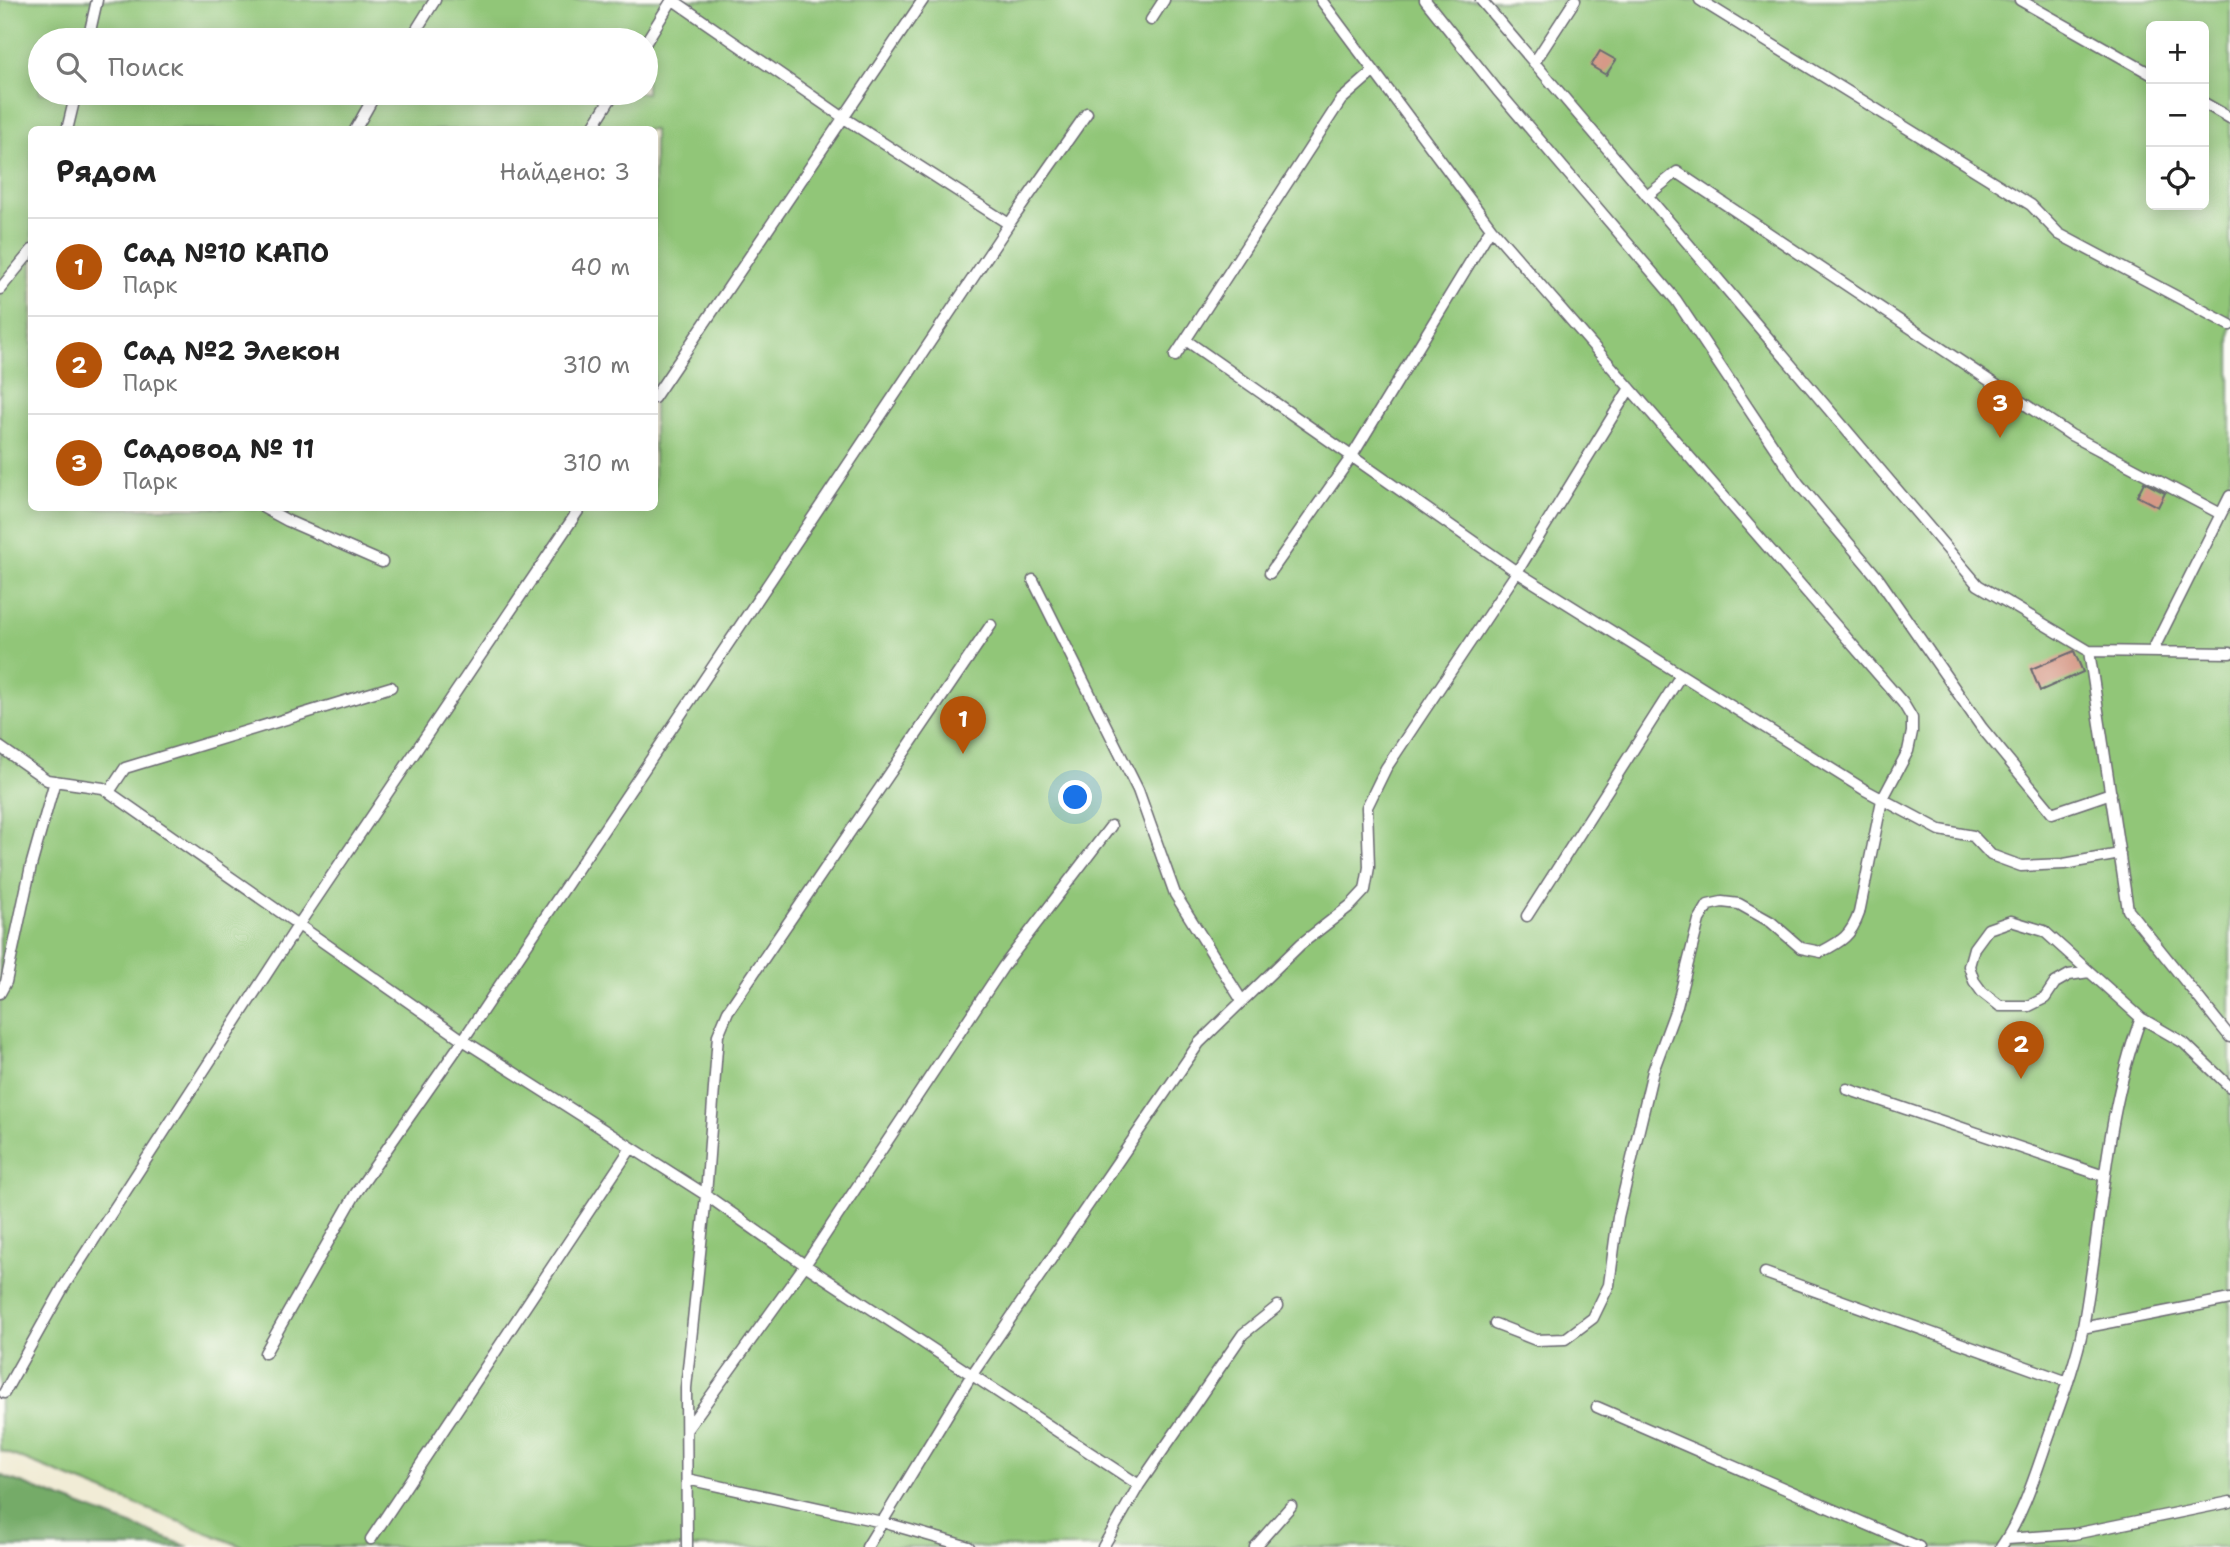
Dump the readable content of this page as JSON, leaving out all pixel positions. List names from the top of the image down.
{
  "page": {
    "map_buttons": ["+", "−"],
    "search": "Поиск",
    "heading": ["Рядом", "Найдено: 3"],
    "list": [
      {
        "mark": "1",
        "name": "Сад №10 КАПО",
        "note": "Парк",
        "value": "40 m"
      },
      {
        "mark": "2",
        "name": "Сад №2 Элекон",
        "note": "Парк",
        "value": "310 m"
      },
      {
        "mark": "3",
        "name": "Садовод № 11",
        "note": "Парк",
        "value": "310 m"
      }
    ],
    "pins": ["3", "1", "2"]
  }
}
